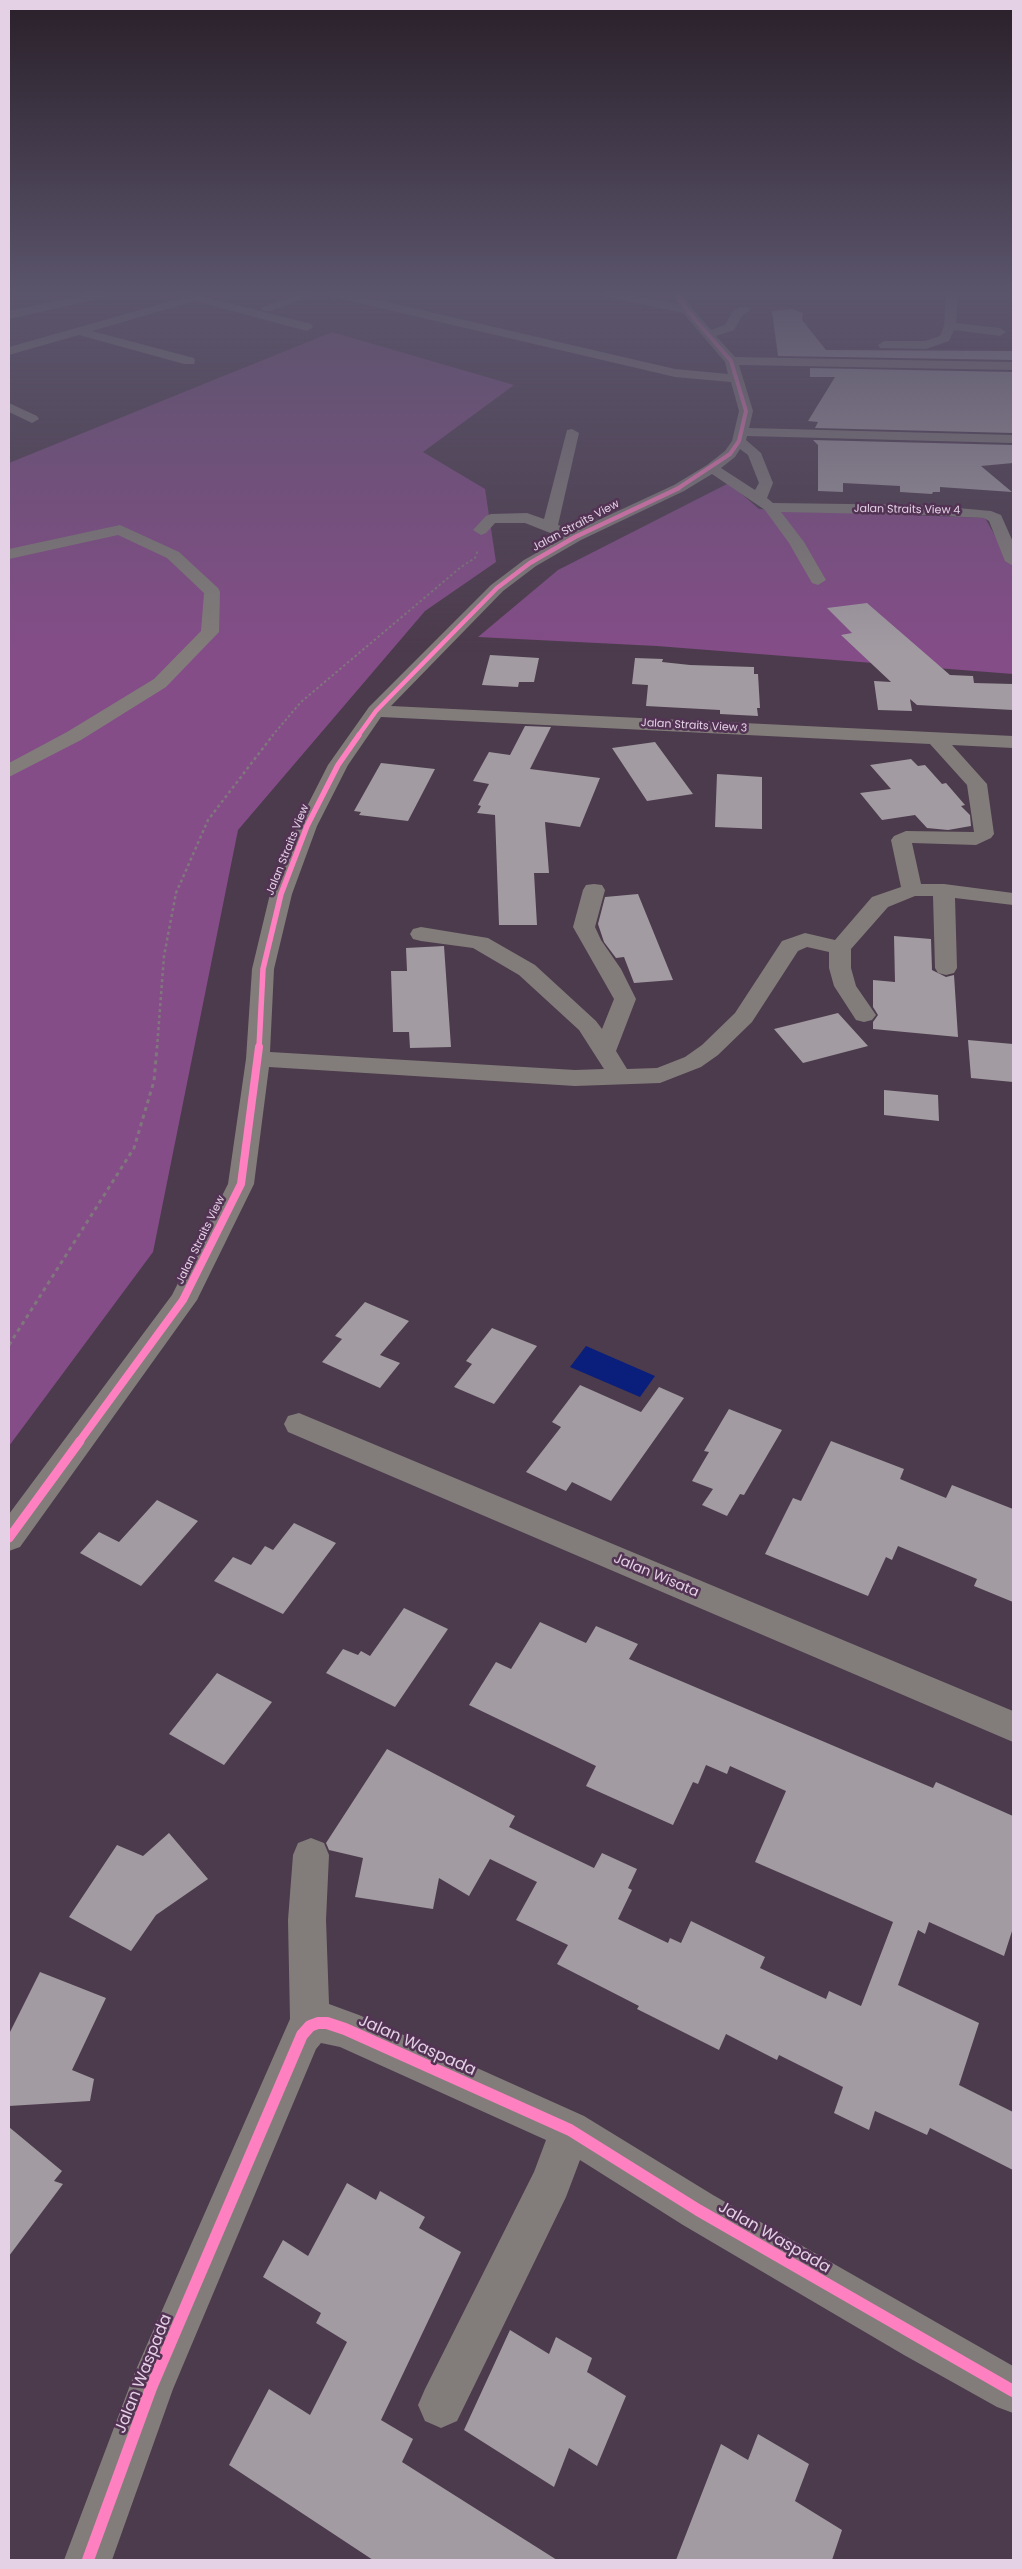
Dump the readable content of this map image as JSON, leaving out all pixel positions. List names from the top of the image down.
{
  "streets": {
    "street": [
      "Jalan Straits View 4",
      "Jalan Straits View",
      "Jalan Straits View 3",
      "Jalan Wisata",
      "Jalan Waspada"
    ]
  },
  "crossings": [
    ["Jalan Straits View", "Jalan Straits View 3"]
  ]
}
